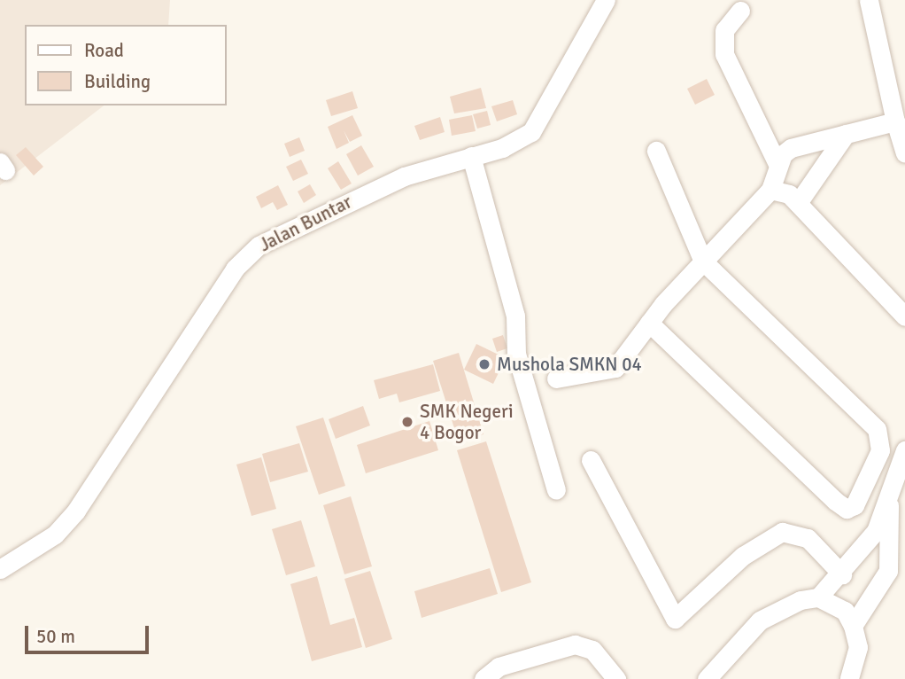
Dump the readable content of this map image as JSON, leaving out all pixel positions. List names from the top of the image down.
{
  "streets": {
    "street": ["Jalan Buntar"]
  },
  "places": ["Mushola SMKN 04", "SMK Negeri 4 Bogor"],
  "legend": ["Road", "Building"],
  "scale_bar": "50 m"
}
